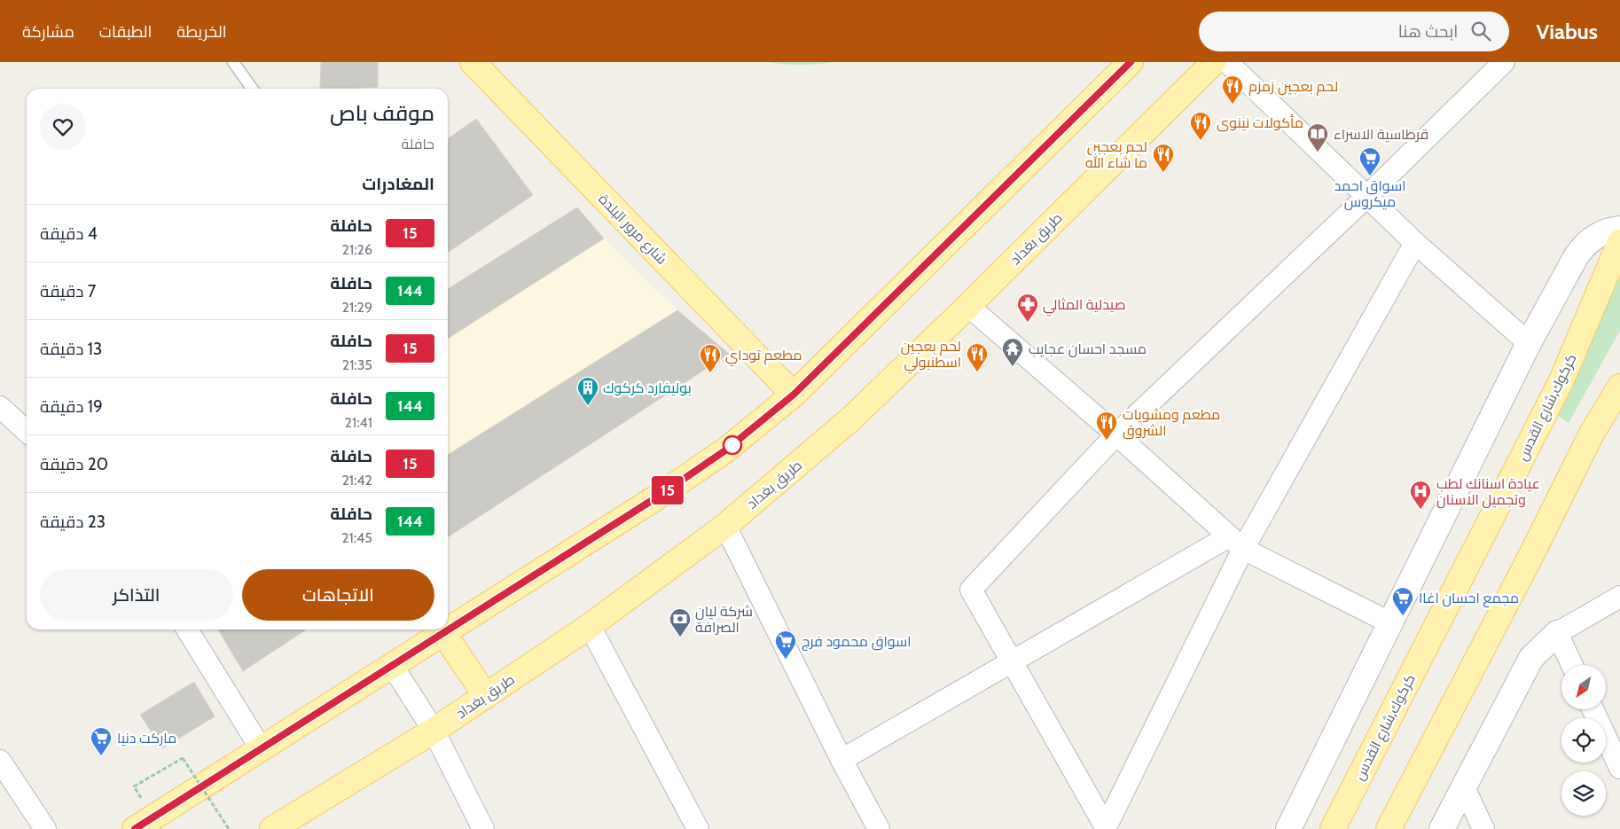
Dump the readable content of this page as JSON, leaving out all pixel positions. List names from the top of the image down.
{
  "streets": {
    "main road": ["شارع مرور البلدة", "طريق بغداد", "كركوك,شارع القدس"]
  },
  "places": {
    "restaurant": [
      "لحم بعجين زمزم",
      "مأكولات نينوى",
      "لحم بعجين ما شاء الله",
      "لحم بعجين اسطنبولي",
      "مطعم توداي",
      "مطعم ومشويات الشروق"
    ],
    "library": ["قرطاسية الاسراء"],
    "supermarket": [
      "اسواق احمد ميكروس",
      "مجمع احسان اغاا",
      "اسواق محمود فرج",
      "ماركت دنيا"
    ],
    "pharmacy": ["صيدلية المثالي"],
    "temple": ["مسجد احسان عجايب"],
    "building": ["بوليفارد كركوك"],
    "hospital": ["عيادة اسنانك لطب وتجميل الاسنان"],
    "bank": ["شركة ليان الصرافة"]
  },
  "lines": ["bus line 15"],
  "north": "bottom left",
  "page": {
    "header": "Viabus",
    "search": "ابحث هنا",
    "nav": ["الخريطة", "الطبقات", "مشاركة"],
    "on_map": "15",
    "heading": [
      ["موقف باص", "حافلة"],
      "المغادرات"
    ],
    "list": [
      {
        "mark": "15",
        "name": "حافلة",
        "note": "21:26",
        "value": "4 دقيقة"
      },
      {
        "mark": "144",
        "name": "حافلة",
        "note": "21:29",
        "value": "7 دقيقة"
      },
      {
        "mark": "15",
        "name": "حافلة",
        "note": "21:35",
        "value": "13 دقيقة"
      },
      {
        "mark": "144",
        "name": "حافلة",
        "note": "21:41",
        "value": "19 دقيقة"
      },
      {
        "mark": "15",
        "name": "حافلة",
        "note": "21:42",
        "value": "20 دقيقة"
      },
      {
        "mark": "144",
        "name": "حافلة",
        "note": "21:45",
        "value": "23 دقيقة"
      }
    ],
    "buttons": ["الاتجاهات", "التذاكر"]
  }
}
